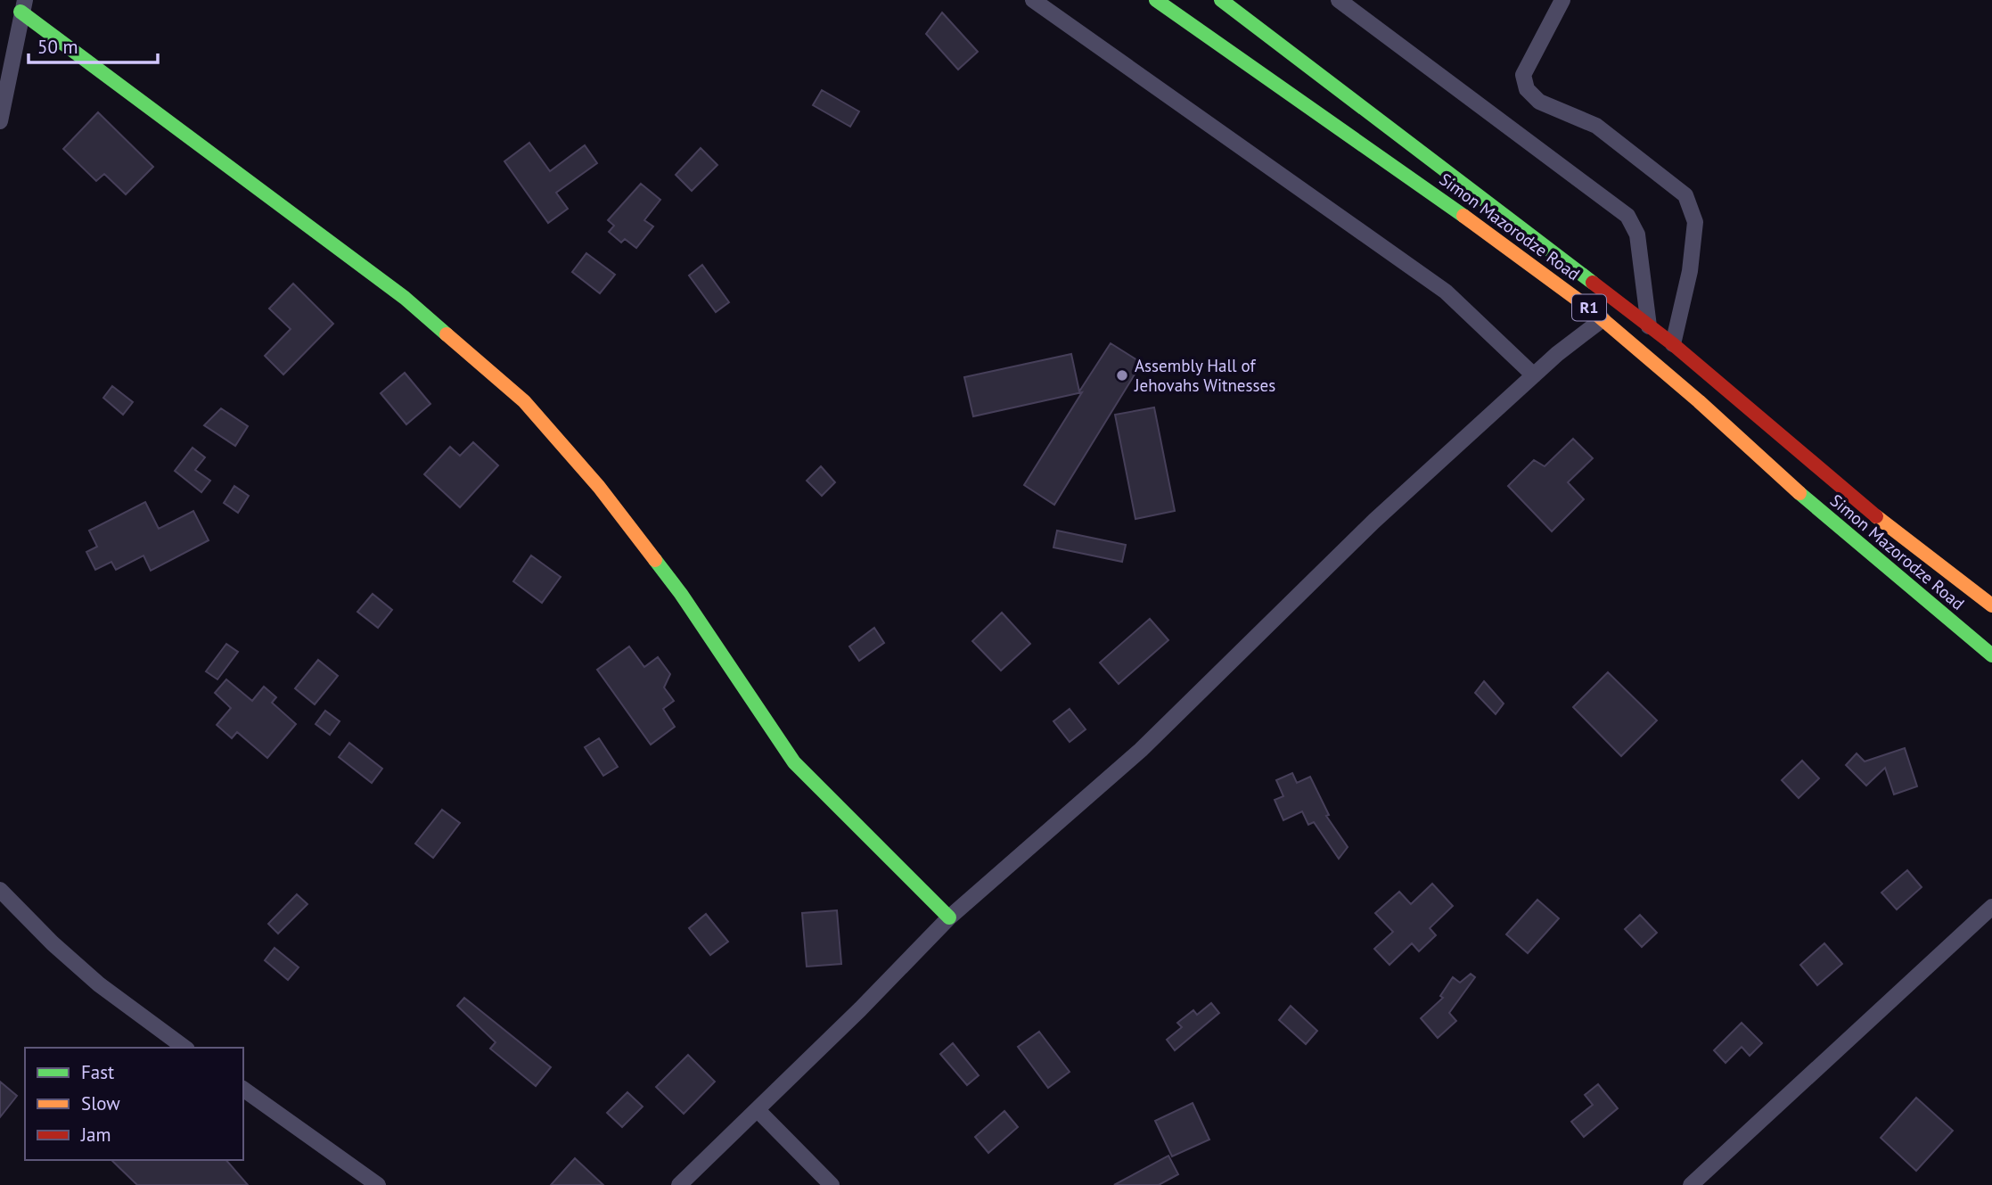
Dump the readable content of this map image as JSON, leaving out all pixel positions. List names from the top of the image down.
{
  "streets": {
    "main road": ["Simon Mazorodze Road", "R1"]
  },
  "places": ["Assembly Hall of Jehovahs Witnesses"],
  "legend": ["Fast", "Slow", "Jam"],
  "scale_bar": "50 m"
}
